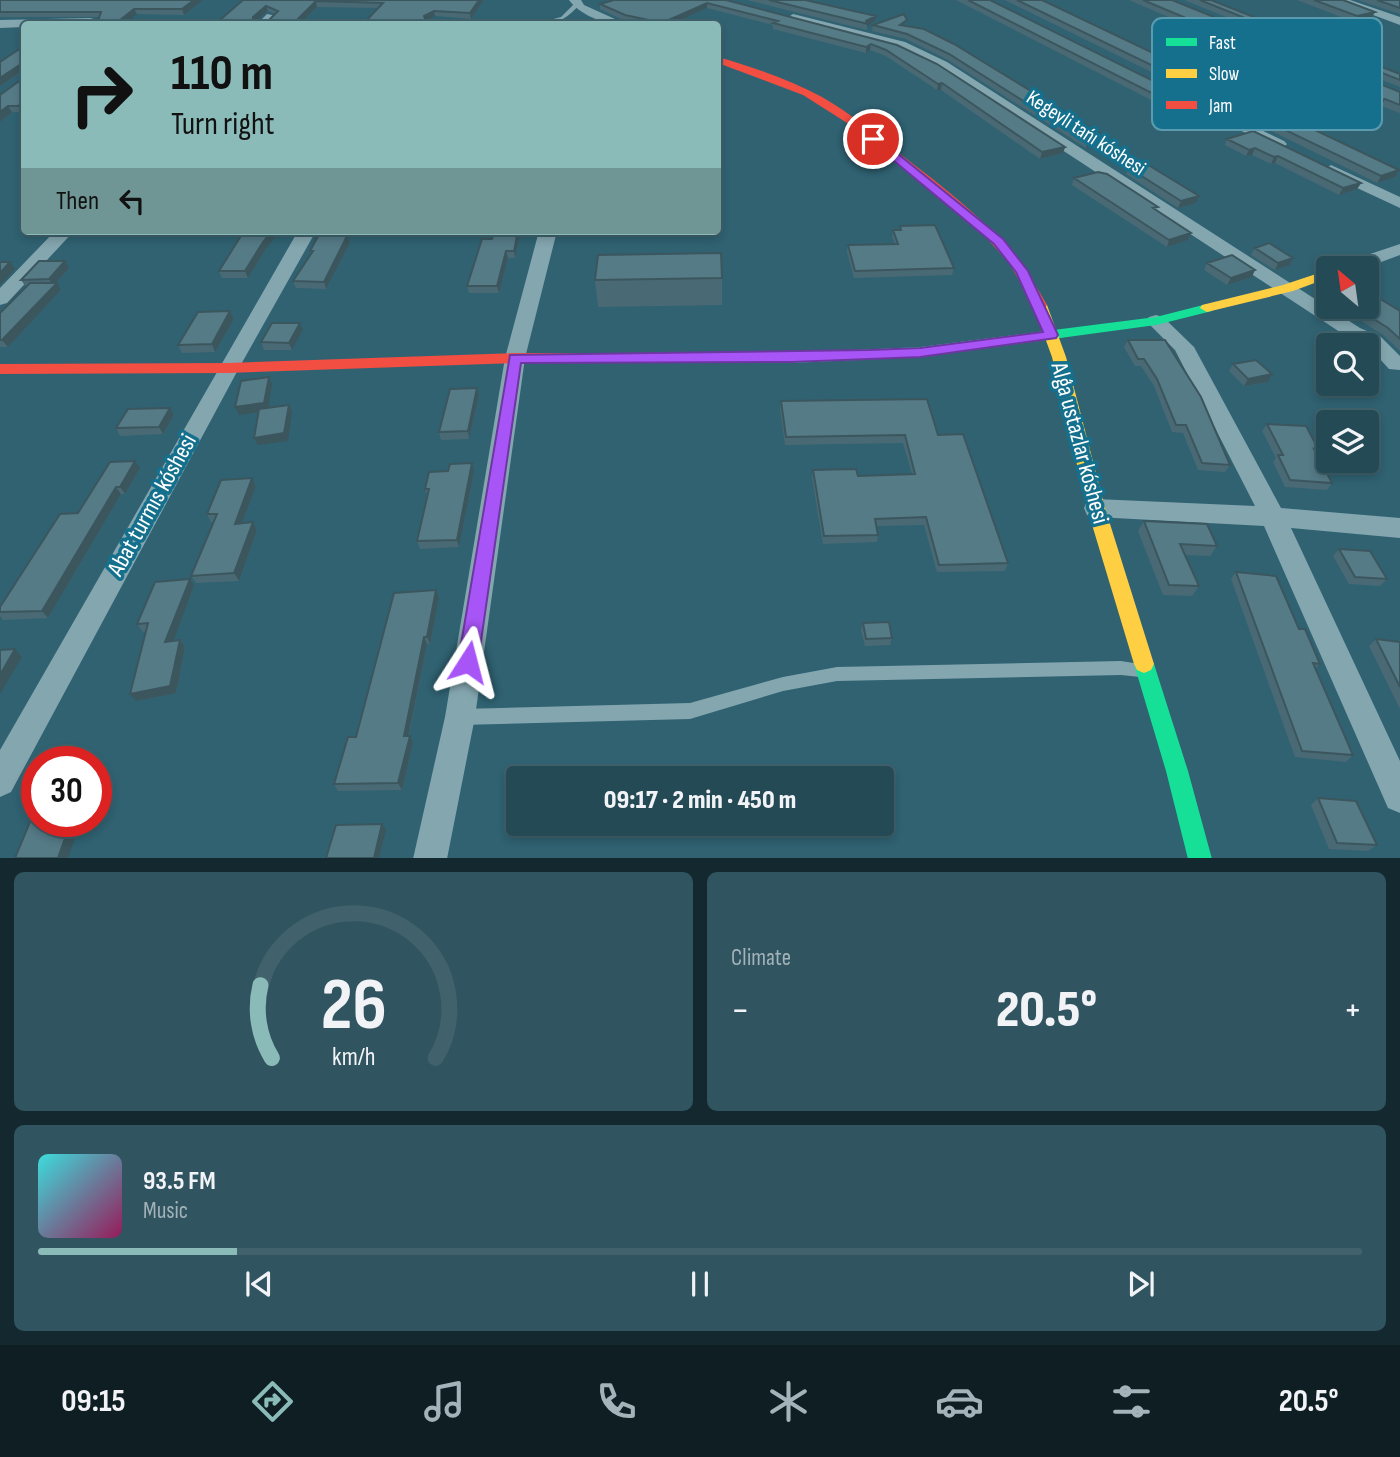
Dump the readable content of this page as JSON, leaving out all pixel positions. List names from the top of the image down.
{
  "streets": {
    "street": ["Kegeyli tańı kóshesi", "Alǵa ustazlar kóshesi", "Abat turmıs kóshesi"]
  },
  "legend": ["Fast", "Slow", "Jam"],
  "north": "top left",
  "page": {
    "turn": ["110 m", "Turn right"],
    "then": "Then",
    "limit": "30",
    "trip": "09:17 · 2 min · 450 m",
    "tile": "Climate",
    "heat": ["−", "20.5°", "+"],
    "song": ["93.5 FM", "Music"],
    "tabs": ["09:15", "20.5°"],
    "gauge": ["26", "km/h"]
  }
}
